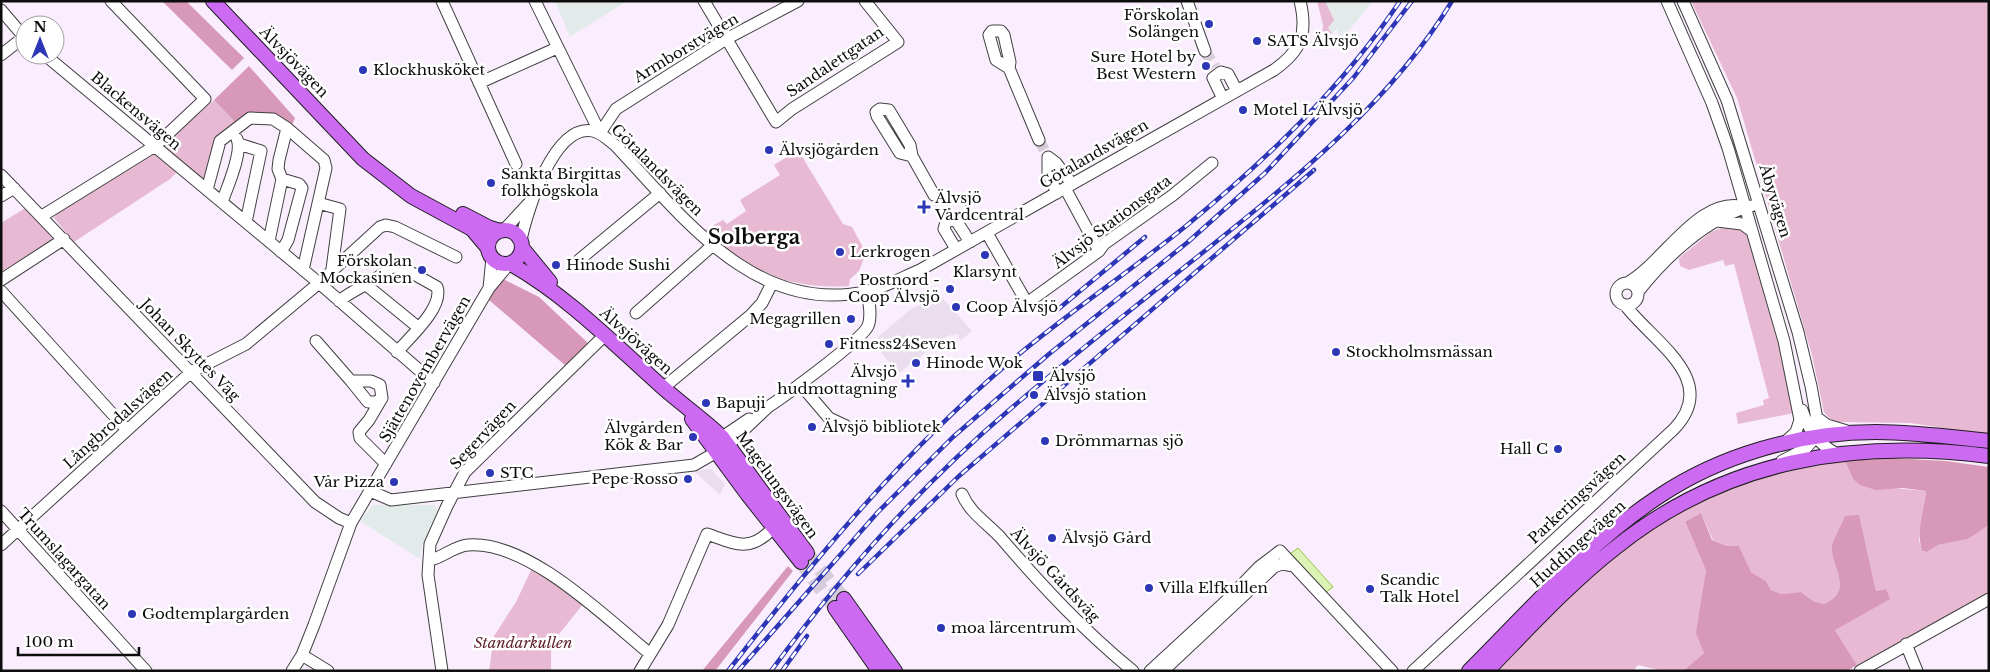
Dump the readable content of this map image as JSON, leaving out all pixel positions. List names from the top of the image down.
{
  "streets": {
    "main road": ["Älvsjövägen", "Magelungsvägen", "Huddingevägen"],
    "street": [
      "Armborstvägen",
      "Sandalettgatan",
      "Blackensvägen",
      "Götalandsvägen",
      "Åbyvägen",
      "Älvsjö Stationsgata",
      "Johan Skyttes Väg",
      "Sjättenovembervägen",
      "Långbrodalsvägen",
      "Segervägen",
      "Parkeringsvägen",
      "Trumslagargatan",
      "Älvsjö Gårdsväg"
    ]
  },
  "crossings": [
    ["Armborstvägen", "Sandalettgatan"],
    ["Armborstvägen", "Götalandsvägen"],
    ["Älvsjövägen", "Götalandsvägen"],
    ["Älvsjövägen", "Sjättenovembervägen"],
    ["Älvsjövägen", "Segervägen"],
    ["Älvsjövägen", "Magelungsvägen"],
    ["Blackensvägen", "Sjättenovembervägen"],
    ["Blackensvägen", "Långbrodalsvägen"],
    ["Götalandsvägen", "Älvsjö Stationsgata"],
    ["Götalandsvägen", "Sjättenovembervägen"],
    ["Åbyvägen", "Huddingevägen"],
    ["Johan Skyttes Väg", "Sjättenovembervägen"],
    ["Johan Skyttes Väg", "Långbrodalsvägen"],
    ["Långbrodalsvägen", "Trumslagargatan"]
  ],
  "districts": ["Solberga"],
  "parks": ["Standarkullen"],
  "places": {
    "other": [
      "Förskolan Solängen",
      "SATS Älvsjö",
      "Sure Hotel by Best Western",
      "Klockhusköket",
      "Motel L Älvsjö",
      "Älvsjögården",
      "Sankta Birgittas folkhögskola",
      "Lerkrogen",
      "Klarsynt",
      "Hinode Sushi",
      "Förskolan Mockasinen",
      "Postnord - Coop Älvsjö",
      "Coop Älvsjö",
      "Megagrillen",
      "Fitness24Seven",
      "Stockholmsmässan",
      "Hinode Wok",
      "Älvsjö station",
      "Bapuji",
      "Älvsjö bibliotek",
      "Älvgården Kök & Bar",
      "Drömmarnas sjö",
      "Hall C",
      "STC",
      "Pepe Rosso",
      "Vår Pizza",
      "Älvsjö Gård",
      "Villa Elfkullen",
      "Scandic Talk Hotel",
      "Godtemplargården",
      "moa lärcentrum"
    ],
    "health": ["Älvsjö Vårdcentral", "Älvsjö hudmottagning"],
    "transit": ["Älvsjö"]
  },
  "scale_bar": "100 m",
  "north": "top"
}
